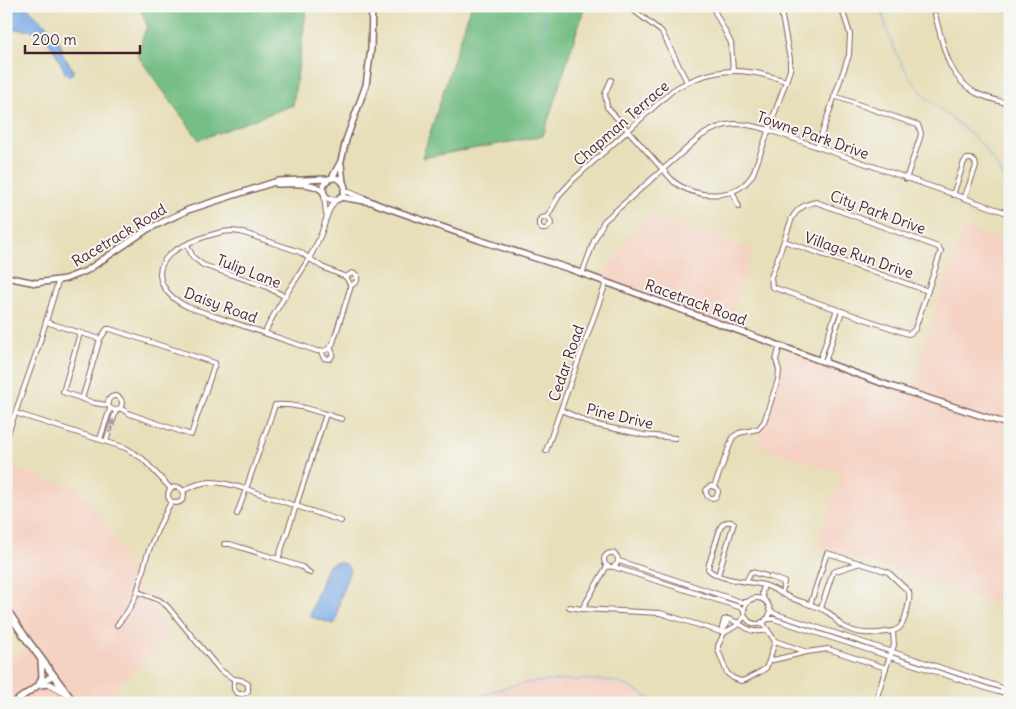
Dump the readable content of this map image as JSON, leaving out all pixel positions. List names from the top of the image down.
{
  "streets": {
    "street": [
      "Chapman Terrace",
      "Towne Park Drive",
      "City Park Drive",
      "Racetrack Road",
      "Village Run Drive",
      "Tulip Lane",
      "Daisy Road",
      "Cedar Road",
      "Pine Drive"
    ]
  },
  "crossings": [
    ["Towne Park Drive", "Racetrack Road"],
    ["City Park Drive", "Village Run Drive"],
    ["Racetrack Road", "Cedar Road"],
    ["Tulip Lane", "Daisy Road"],
    ["Cedar Road", "Pine Drive"]
  ],
  "scale_bar": "200 m"
}
